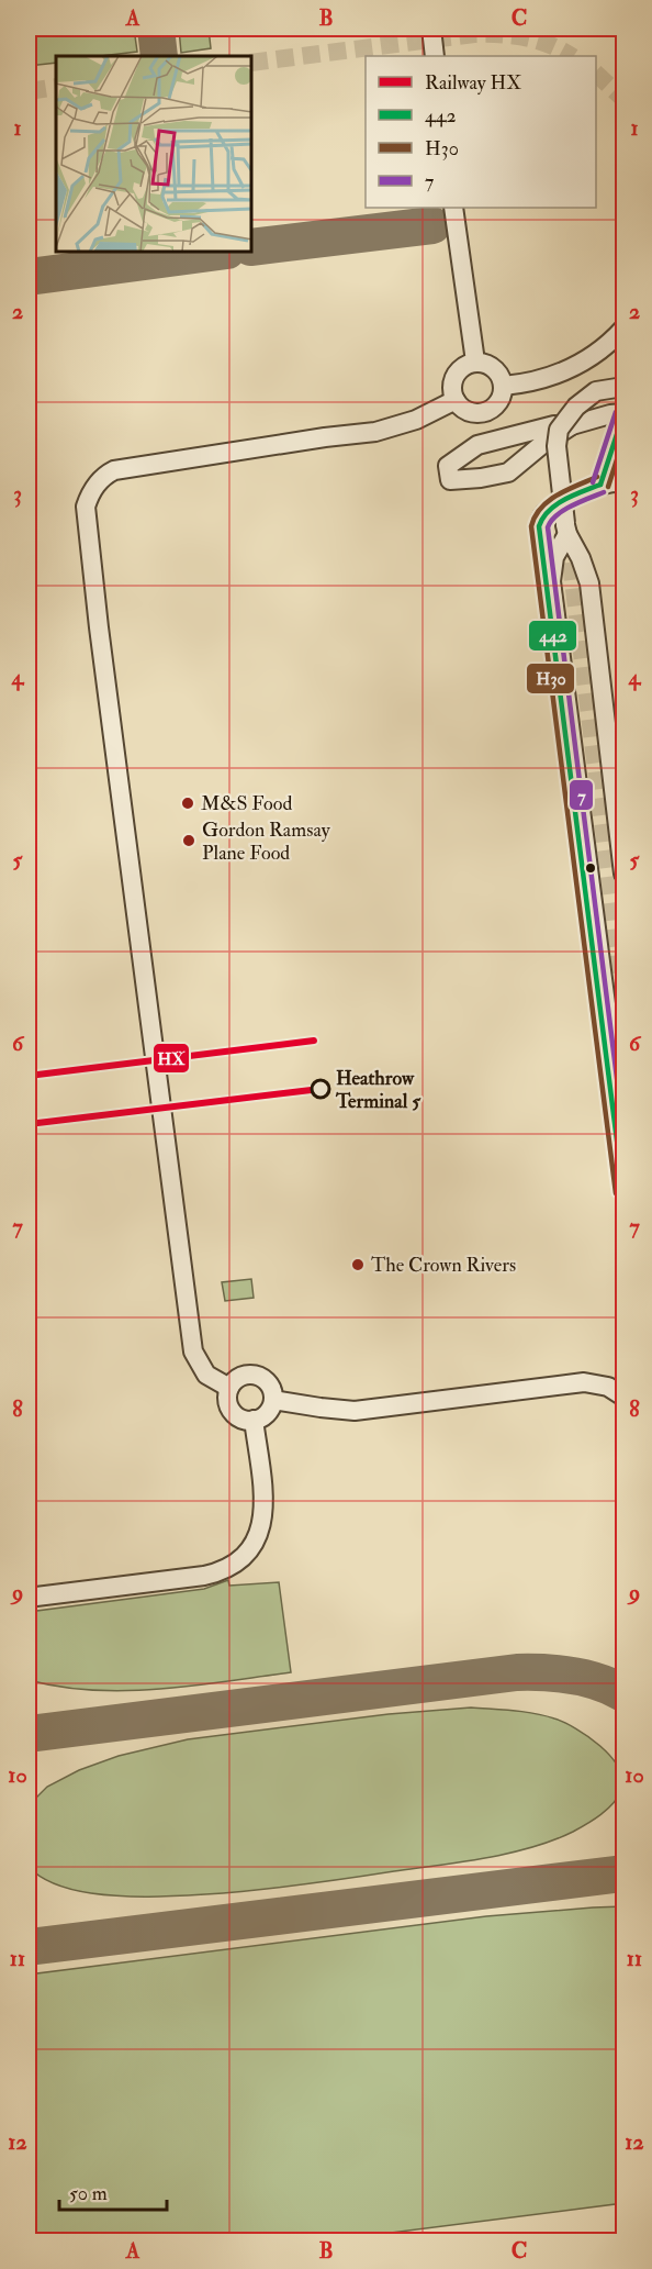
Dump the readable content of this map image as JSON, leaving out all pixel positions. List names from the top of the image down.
{
  "places": [
    "M&S Food",
    "Gordon Ramsay Plane Food",
    "Heathrow Terminal 5",
    "The Crown Rivers"
  ],
  "lines": [
    "transit line 7",
    "transit line 442",
    "transit line H30",
    "rail line HX"
  ],
  "legend": [
    "Railway HX",
    "442",
    "H30",
    "7"
  ],
  "scale_bar": "50 m",
  "grid": {
    "columns": ["A", "B", "C"],
    "rows": [
      "1",
      "2",
      "3",
      "4",
      "5",
      "6",
      "7",
      "8",
      "9",
      "10",
      "11",
      "12"
    ]
  }
}
